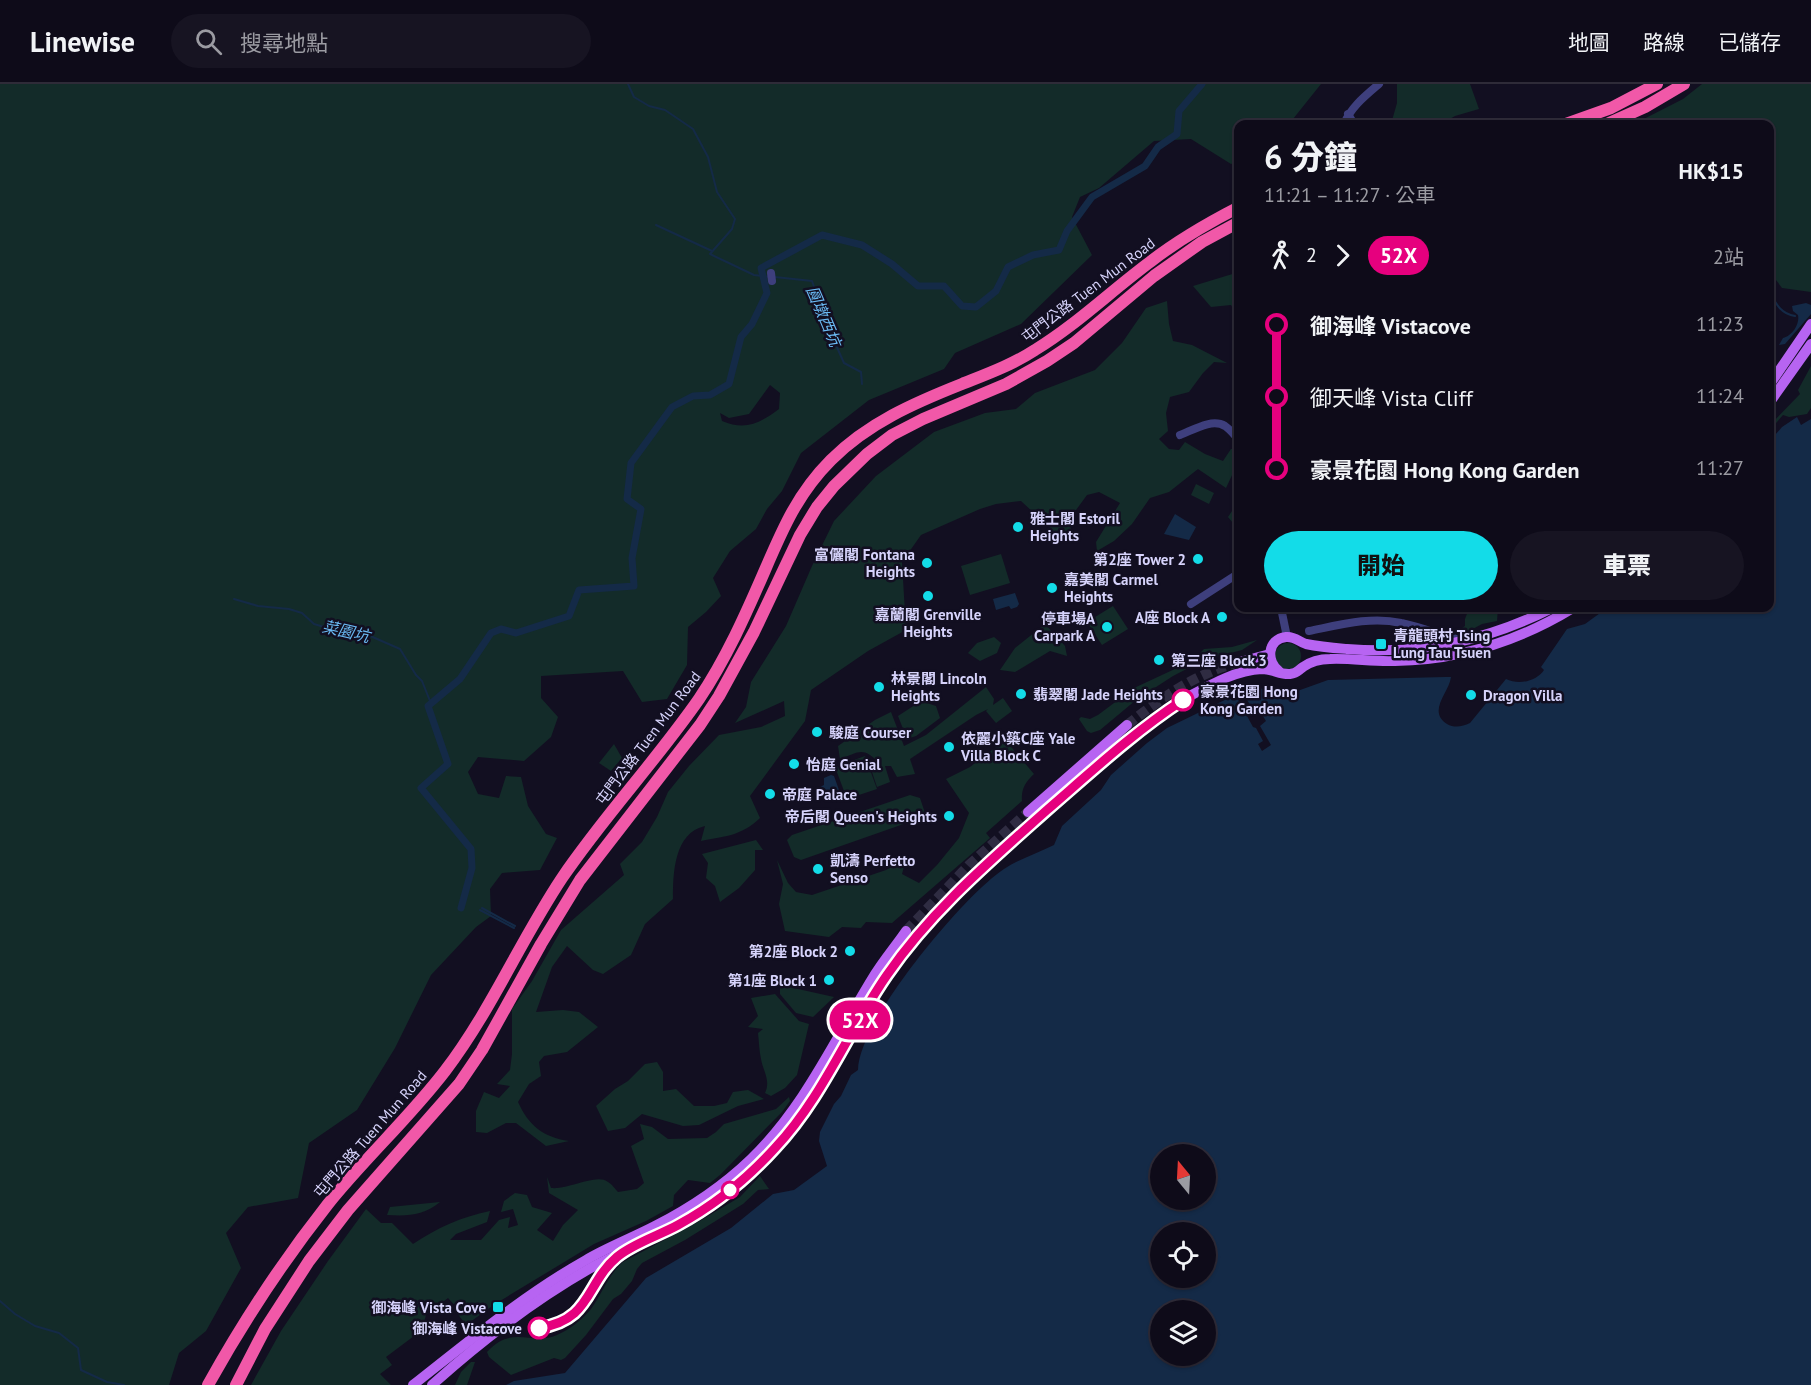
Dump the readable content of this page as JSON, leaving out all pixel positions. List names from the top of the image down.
{
  "streets": {
    "highway": ["屯門公路 Tuen Mun Road"]
  },
  "water": ["圓墩西坑", "菜園坑"],
  "places": {
    "other": [
      "雅士閣 Estoril Heights",
      "第2座 Tower 2",
      "富儷閣 Fontana Heights",
      "嘉美閣 Carmel Heights",
      "嘉蘭閣 Grenville Heights",
      "A座 Block A",
      "停車場A Carpark A",
      "第三座 Block 3",
      "林景閣 Lincoln Heights",
      "翡翠閣 Jade Heights",
      "Dragon Villa",
      "豪景花園 Hong Kong Garden",
      "駿庭 Courser",
      "依麗小築C座 Yale Villa Block C",
      "怡庭 Genial",
      "帝庭 Palace",
      "帝后閣 Queen's Heights",
      "凱濤 Perfetto Senso",
      "第2座 Block 2",
      "第1座 Block 1",
      "御海峰 Vistacove"
    ],
    "transit": ["青龍頭村 Tsing Lung Tau Tsuen", "御海峰 Vista Cove"]
  },
  "lines": ["bus line 52X"],
  "north": "top",
  "page": {
    "header": "Linewise",
    "search": "搜尋地點",
    "nav": ["地圖", "路線", "已儲存"],
    "on_map": "52X",
    "heading": ["6 分鐘", "11:21 – 11:27 · 公車", "HK$15"],
    "legs": ["2", "52X", "2站"],
    "list": [
      {
        "name": "御海峰 Vistacove",
        "value": "11:23"
      },
      {
        "name": "御天峰 Vista Cliff",
        "value": "11:24"
      },
      {
        "name": "豪景花園 Hong Kong Garden",
        "value": "11:27"
      }
    ],
    "buttons": ["開始", "車票"]
  }
}
